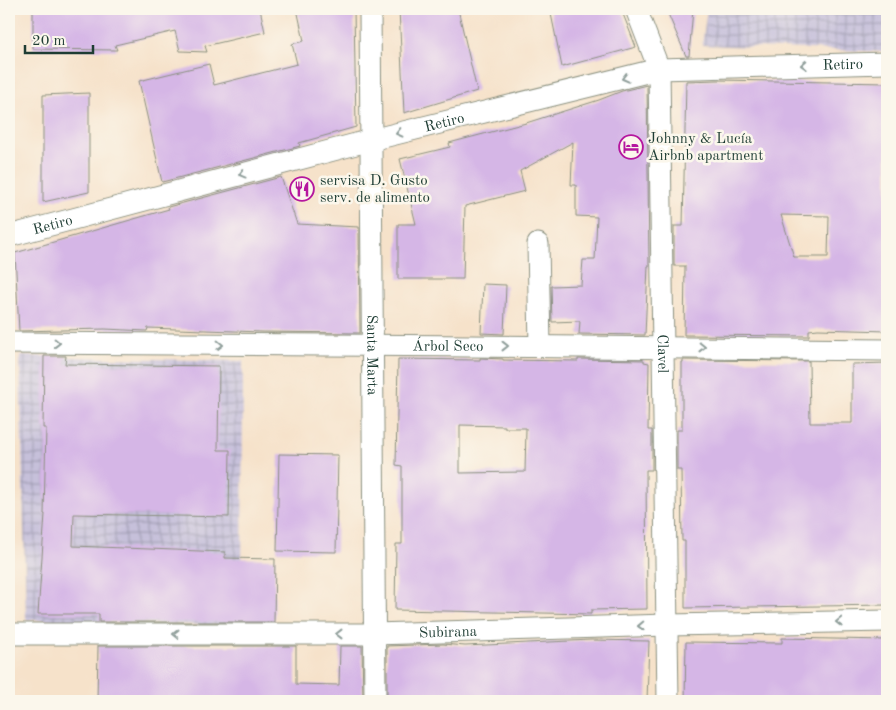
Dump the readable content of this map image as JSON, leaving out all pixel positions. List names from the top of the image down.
{
  "streets": {
    "street": [
      "Retiro",
      "Árbol Seco",
      "Clavel",
      "Santa Marta",
      "Subirana"
    ]
  },
  "crossings": [
    ["Retiro", "Clavel"],
    ["Retiro", "Santa Marta"],
    ["Árbol Seco", "Clavel"],
    ["Árbol Seco", "Santa Marta"],
    ["Clavel", "Subirana"],
    ["Santa Marta", "Subirana"]
  ],
  "one_way": ["Retiro", "Árbol Seco", "Subirana"],
  "places": {
    "hotel": ["Johnny & Lucía Airbnb apartment"],
    "restaurant": ["servisa D. Gusto serv. de alimento"]
  },
  "scale_bar": "20 m"
}
